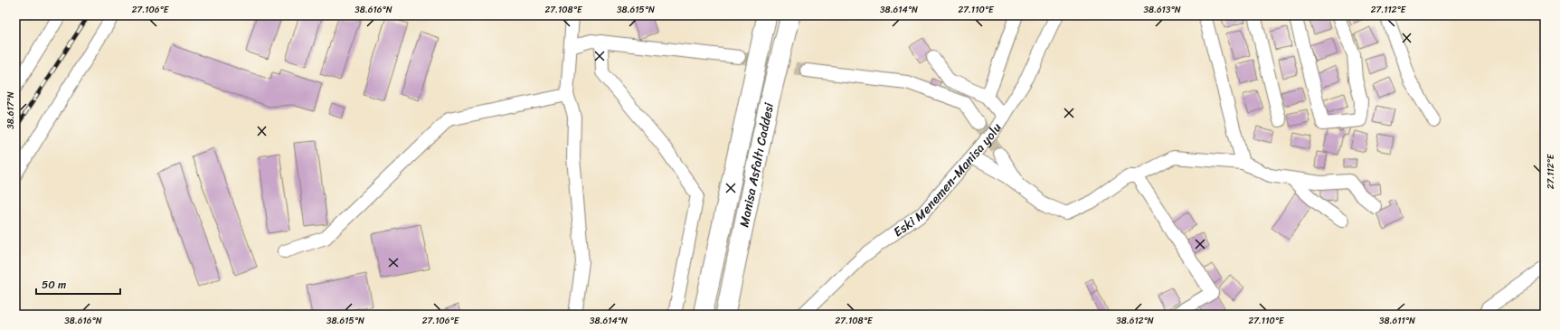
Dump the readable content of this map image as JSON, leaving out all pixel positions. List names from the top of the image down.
{
  "streets": {
    "highway": ["Manisa Asfaltı Caddesi"],
    "street": ["Eski Menemen-Manisa yolu"]
  },
  "scale_bar": "50 m",
  "coordinates": [
    "27.106°E",
    "38.616°N",
    "27.108°E",
    "38.615°N",
    "38.614°N",
    "27.110°E",
    "38.613°N",
    "27.112°E",
    "38.617°N",
    "38.612°N",
    "38.611°N"
  ]
}
